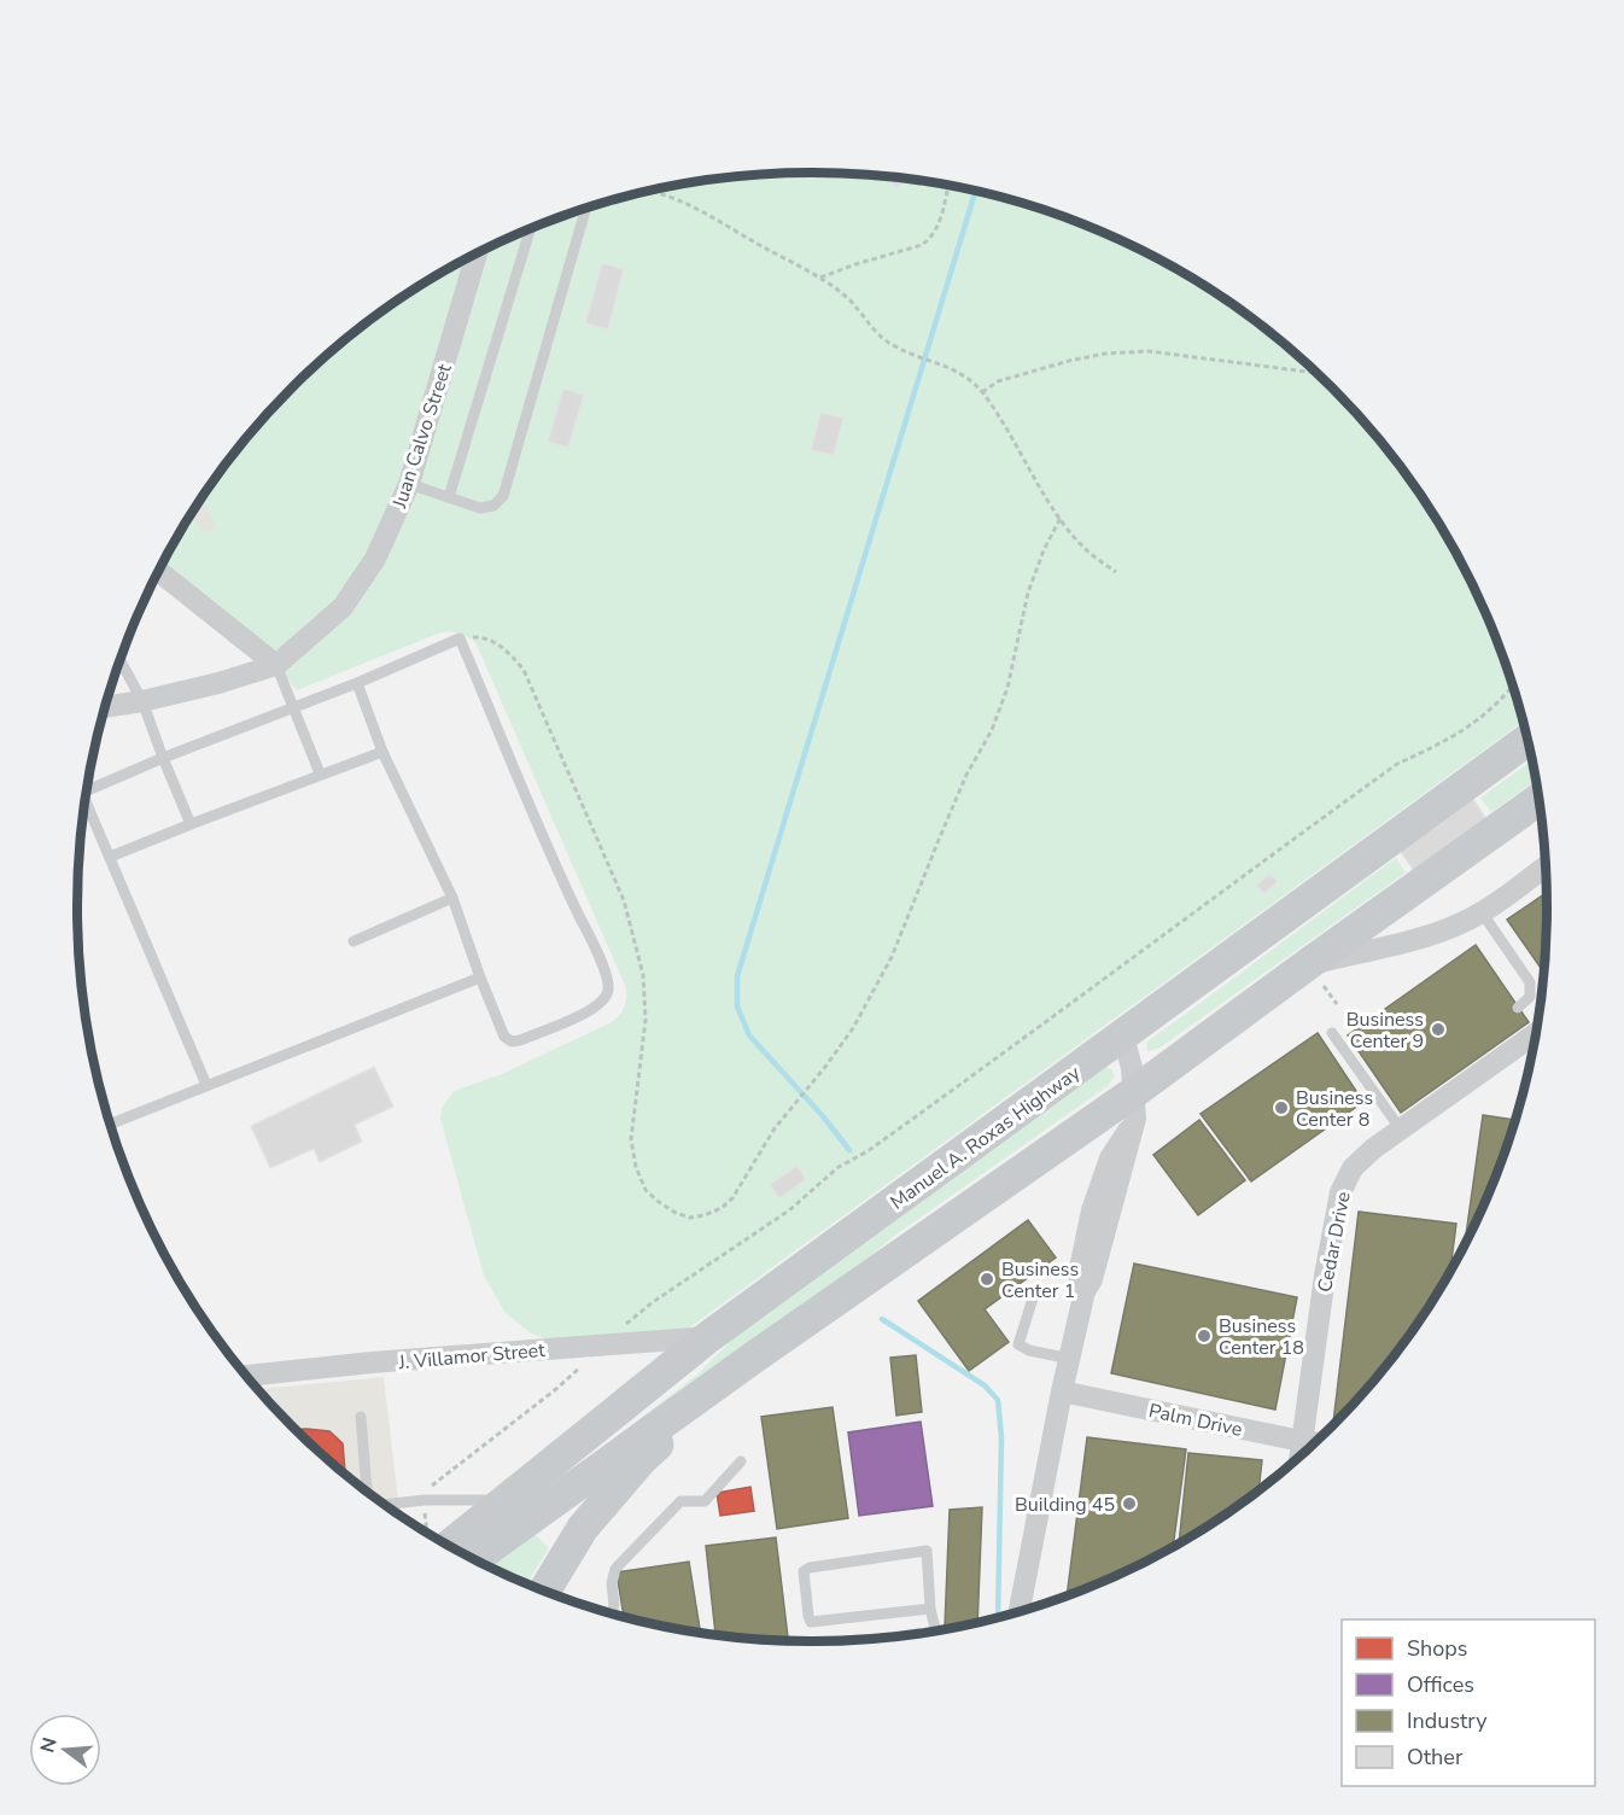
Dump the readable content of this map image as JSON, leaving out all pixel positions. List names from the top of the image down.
{
  "streets": {
    "main road": ["Manuel A. Roxas Highway"],
    "street": [
      "Juan Calvo Street",
      "Cedar Drive",
      "J. Villamor Street",
      "Palm Drive"
    ]
  },
  "crossings": [
    ["Manuel A. Roxas Highway", "J. Villamor Street"],
    ["Cedar Drive", "Palm Drive"]
  ],
  "places": [
    "Business Center 9",
    "Business Center 8",
    "Business Center 1",
    "Business Center 18",
    "Building 45"
  ],
  "legend": [
    "Shops",
    "Offices",
    "Industry",
    "Other"
  ],
  "north": "left"
}
